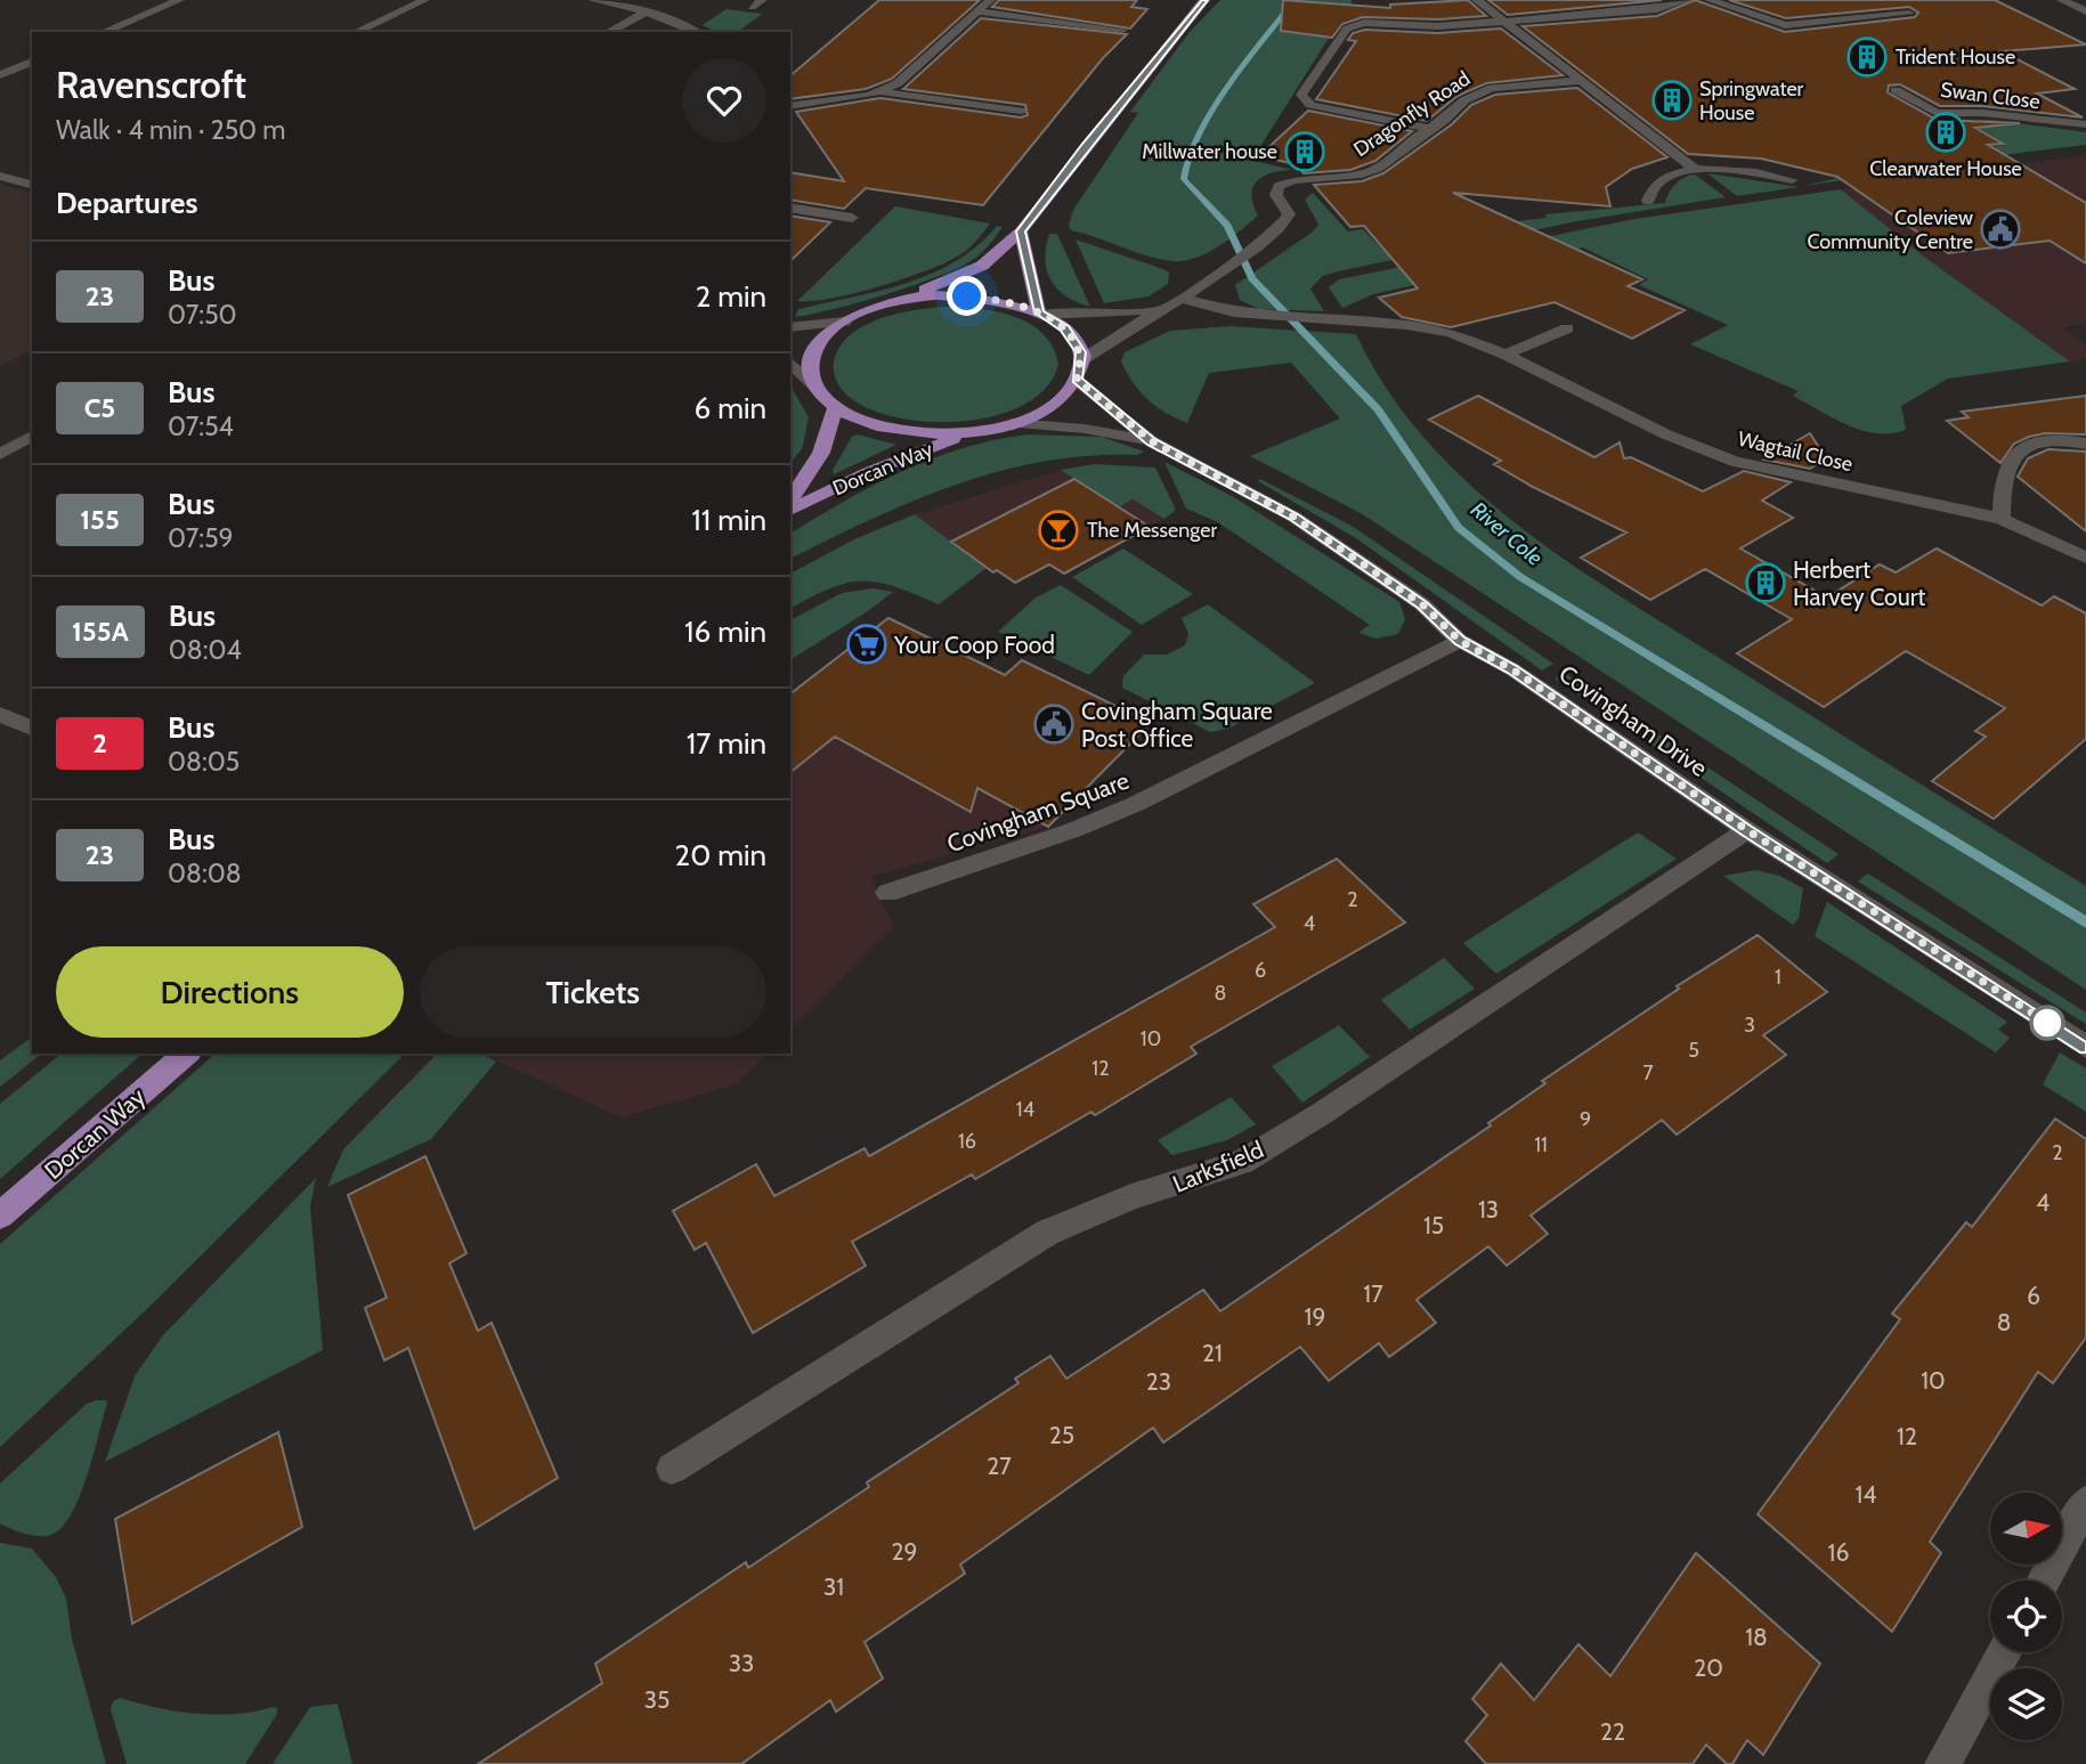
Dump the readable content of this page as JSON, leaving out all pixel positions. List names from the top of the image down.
{
  "streets": {
    "main road": ["Dorcan Way"],
    "street": [
      "Swan Close",
      "Dragonfly Road",
      "Wagtail Close",
      "Covingham Drive",
      "Covingham Square",
      "Larksfield"
    ]
  },
  "crossings": [
    ["Dragonfly Road", "Wagtail Close"],
    ["Covingham Drive", "Covingham Square"],
    ["Covingham Drive", "Larksfield"]
  ],
  "water": ["River Cole"],
  "places": {
    "building": [
      "Trident House",
      "Springwater House",
      "Clearwater House",
      "Millwater house",
      "Herbert Harvey Court"
    ],
    "public building": ["Coleview Community Centre", "Covingham Square Post Office"],
    "bar": ["The Messenger"],
    "supermarket": ["Your Coop Food"]
  },
  "lines": ["bus line 23"],
  "house_numbers": [
    "2",
    "4",
    "6",
    "1",
    "8",
    "3",
    "10",
    "5",
    "12",
    "7",
    "14",
    "9",
    "16",
    "11",
    "2",
    "4",
    "13",
    "15",
    "17",
    "6",
    "19",
    "8",
    "21",
    "10",
    "23",
    "25",
    "12",
    "27",
    "14",
    "29",
    "16",
    "31",
    "18",
    "33",
    "20",
    "35",
    "22"
  ],
  "north": "right",
  "page": {
    "heading": [
      ["Ravenscroft", "Walk · 4 min · 250 m"],
      "Departures"
    ],
    "list": [
      {
        "mark": "23",
        "name": "Bus",
        "note": "07:50",
        "value": "2 min"
      },
      {
        "mark": "C5",
        "name": "Bus",
        "note": "07:54",
        "value": "6 min"
      },
      {
        "mark": "155",
        "name": "Bus",
        "note": "07:59",
        "value": "11 min"
      },
      {
        "mark": "155A",
        "name": "Bus",
        "note": "08:04",
        "value": "16 min"
      },
      {
        "mark": "2",
        "name": "Bus",
        "note": "08:05",
        "value": "17 min"
      },
      {
        "mark": "23",
        "name": "Bus",
        "note": "08:08",
        "value": "20 min"
      }
    ],
    "buttons": ["Directions", "Tickets"]
  }
}
